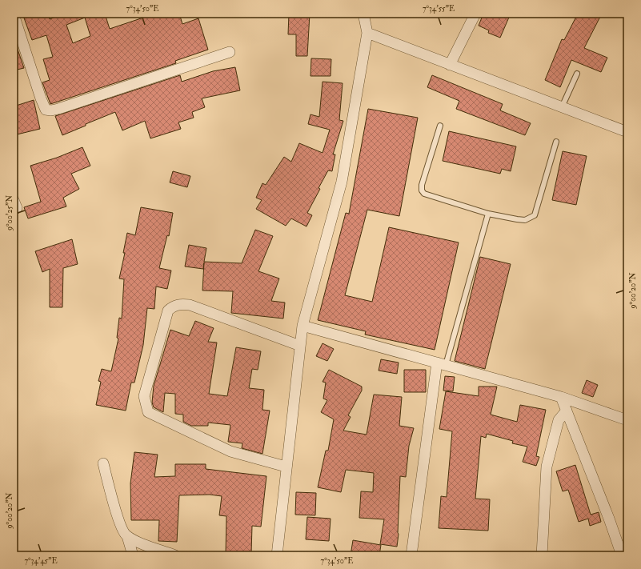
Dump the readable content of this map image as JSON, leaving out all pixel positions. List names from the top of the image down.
{
  "coordinates": [
    "7°34'50\"E",
    "7°34'55\"E",
    "9°00'25\"N",
    "9°00'20\"N",
    "7°34'45\"E"
  ]
}
